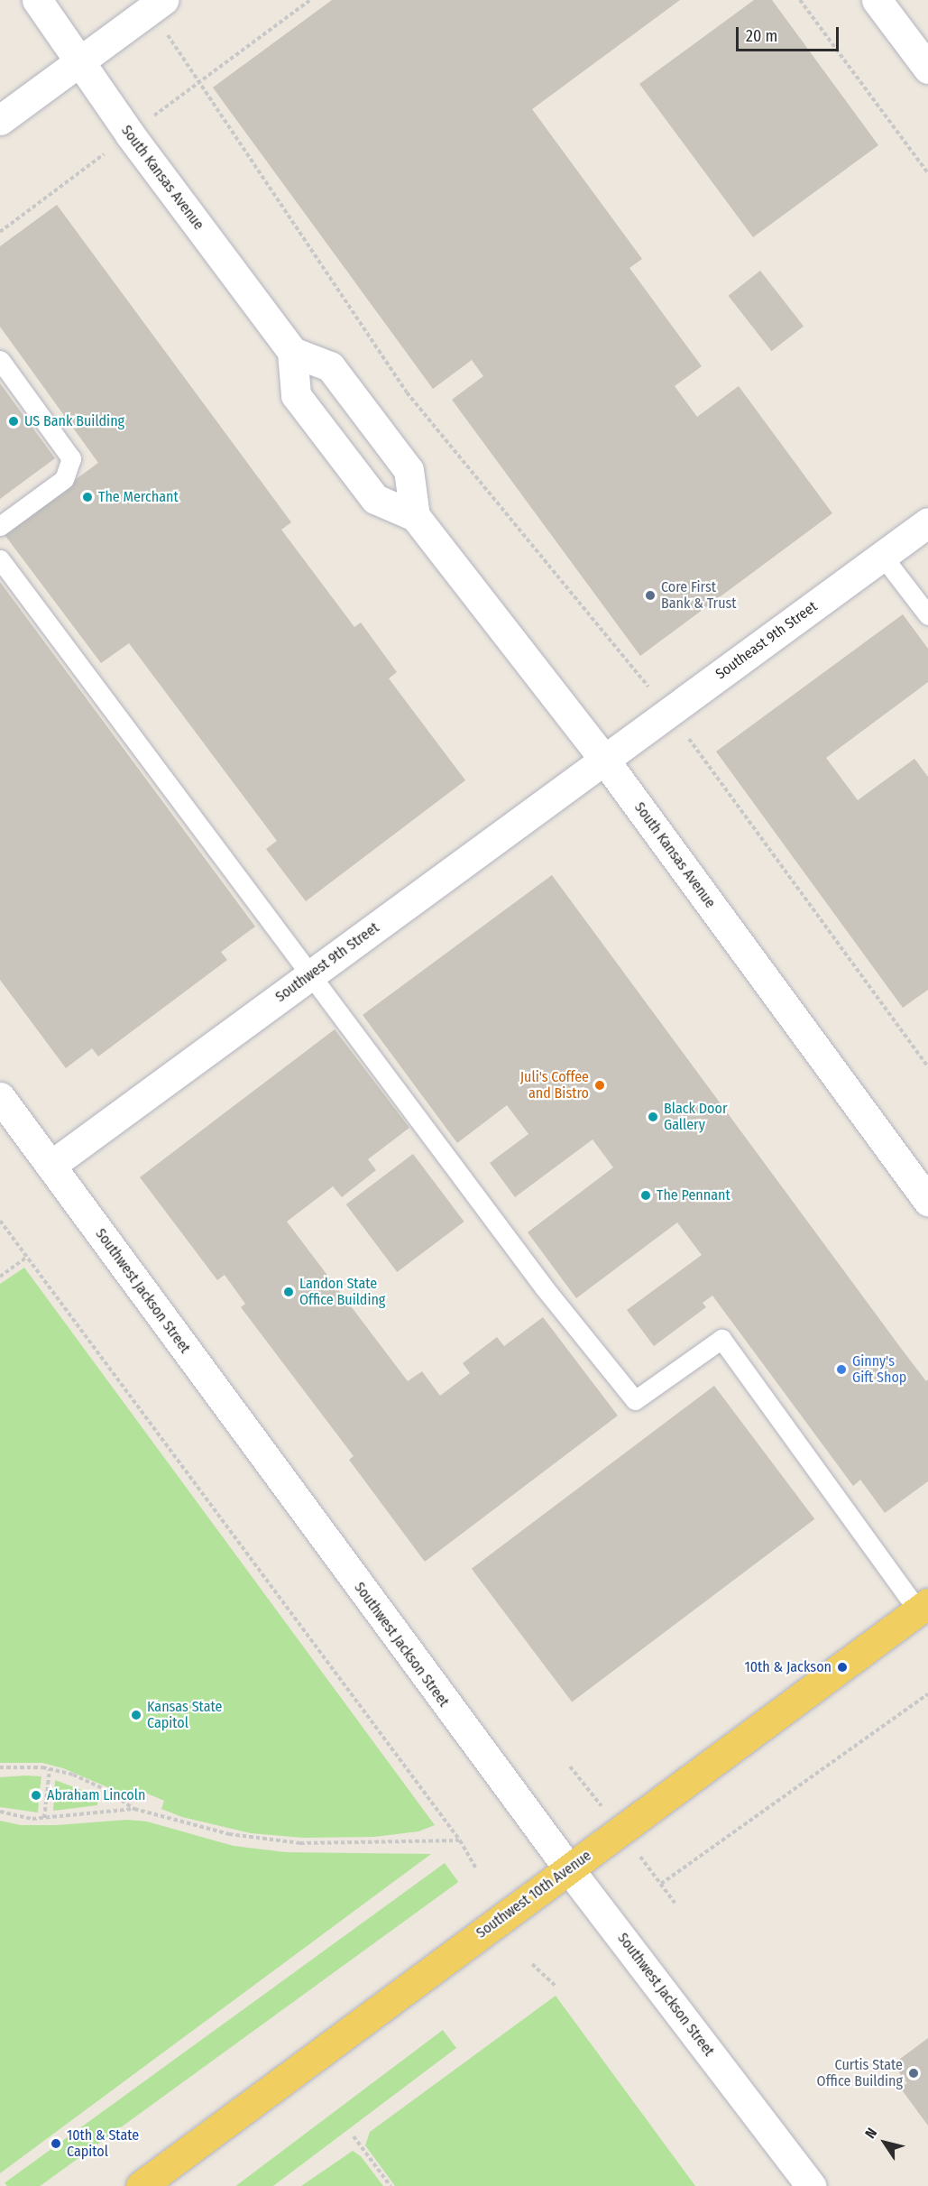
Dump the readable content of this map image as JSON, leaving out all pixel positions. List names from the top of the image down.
{
  "streets": {
    "main road": [
      "South Kansas Avenue",
      "Southeast 9th Street",
      "Southwest 9th Street",
      "Southwest Jackson Street",
      "Southwest 10th Avenue"
    ]
  },
  "crossings": [
    ["South Kansas Avenue", "Southeast 9th Street"],
    ["South Kansas Avenue", "Southwest 9th Street"],
    ["Southeast 9th Street", "Southwest 9th Street"],
    ["Southwest 9th Street", "Southwest Jackson Street"],
    ["Southwest Jackson Street", "Southwest 10th Avenue"]
  ],
  "places": [
    "US Bank Building",
    "The Merchant",
    "Core First Bank & Trust",
    "Juli's Coffee and Bistro",
    "Black Door Gallery",
    "The Pennant",
    "Landon State Office Building",
    "Ginny's Gift Shop",
    "10th & Jackson",
    "Kansas State Capitol",
    "Abraham Lincoln",
    "Curtis State Office Building",
    "10th & State Capitol"
  ],
  "scale_bar": "20 m",
  "north": "top left"
}
